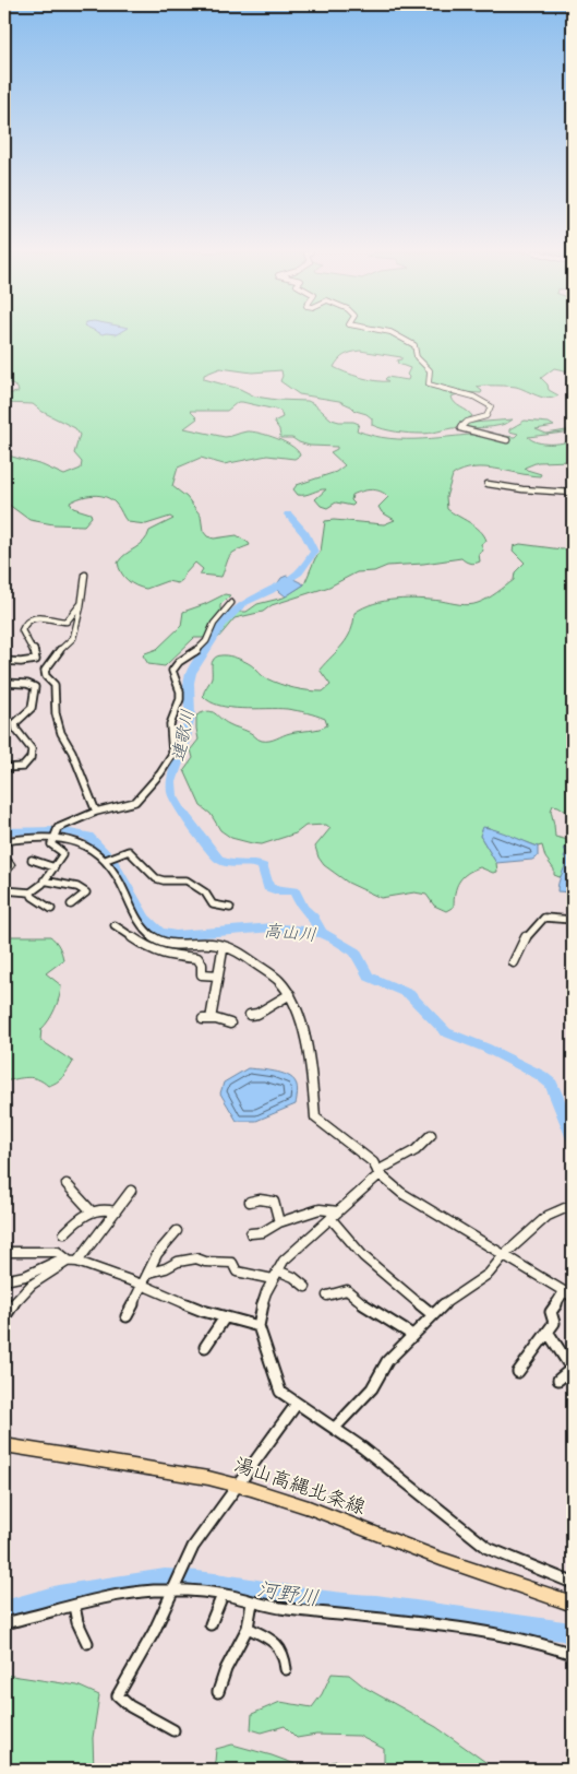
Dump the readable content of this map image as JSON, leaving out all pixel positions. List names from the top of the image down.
{
  "streets": {
    "main road": ["湯山高縄北条線"]
  },
  "water": ["連歌川", "高山川", "河野川"]
}
